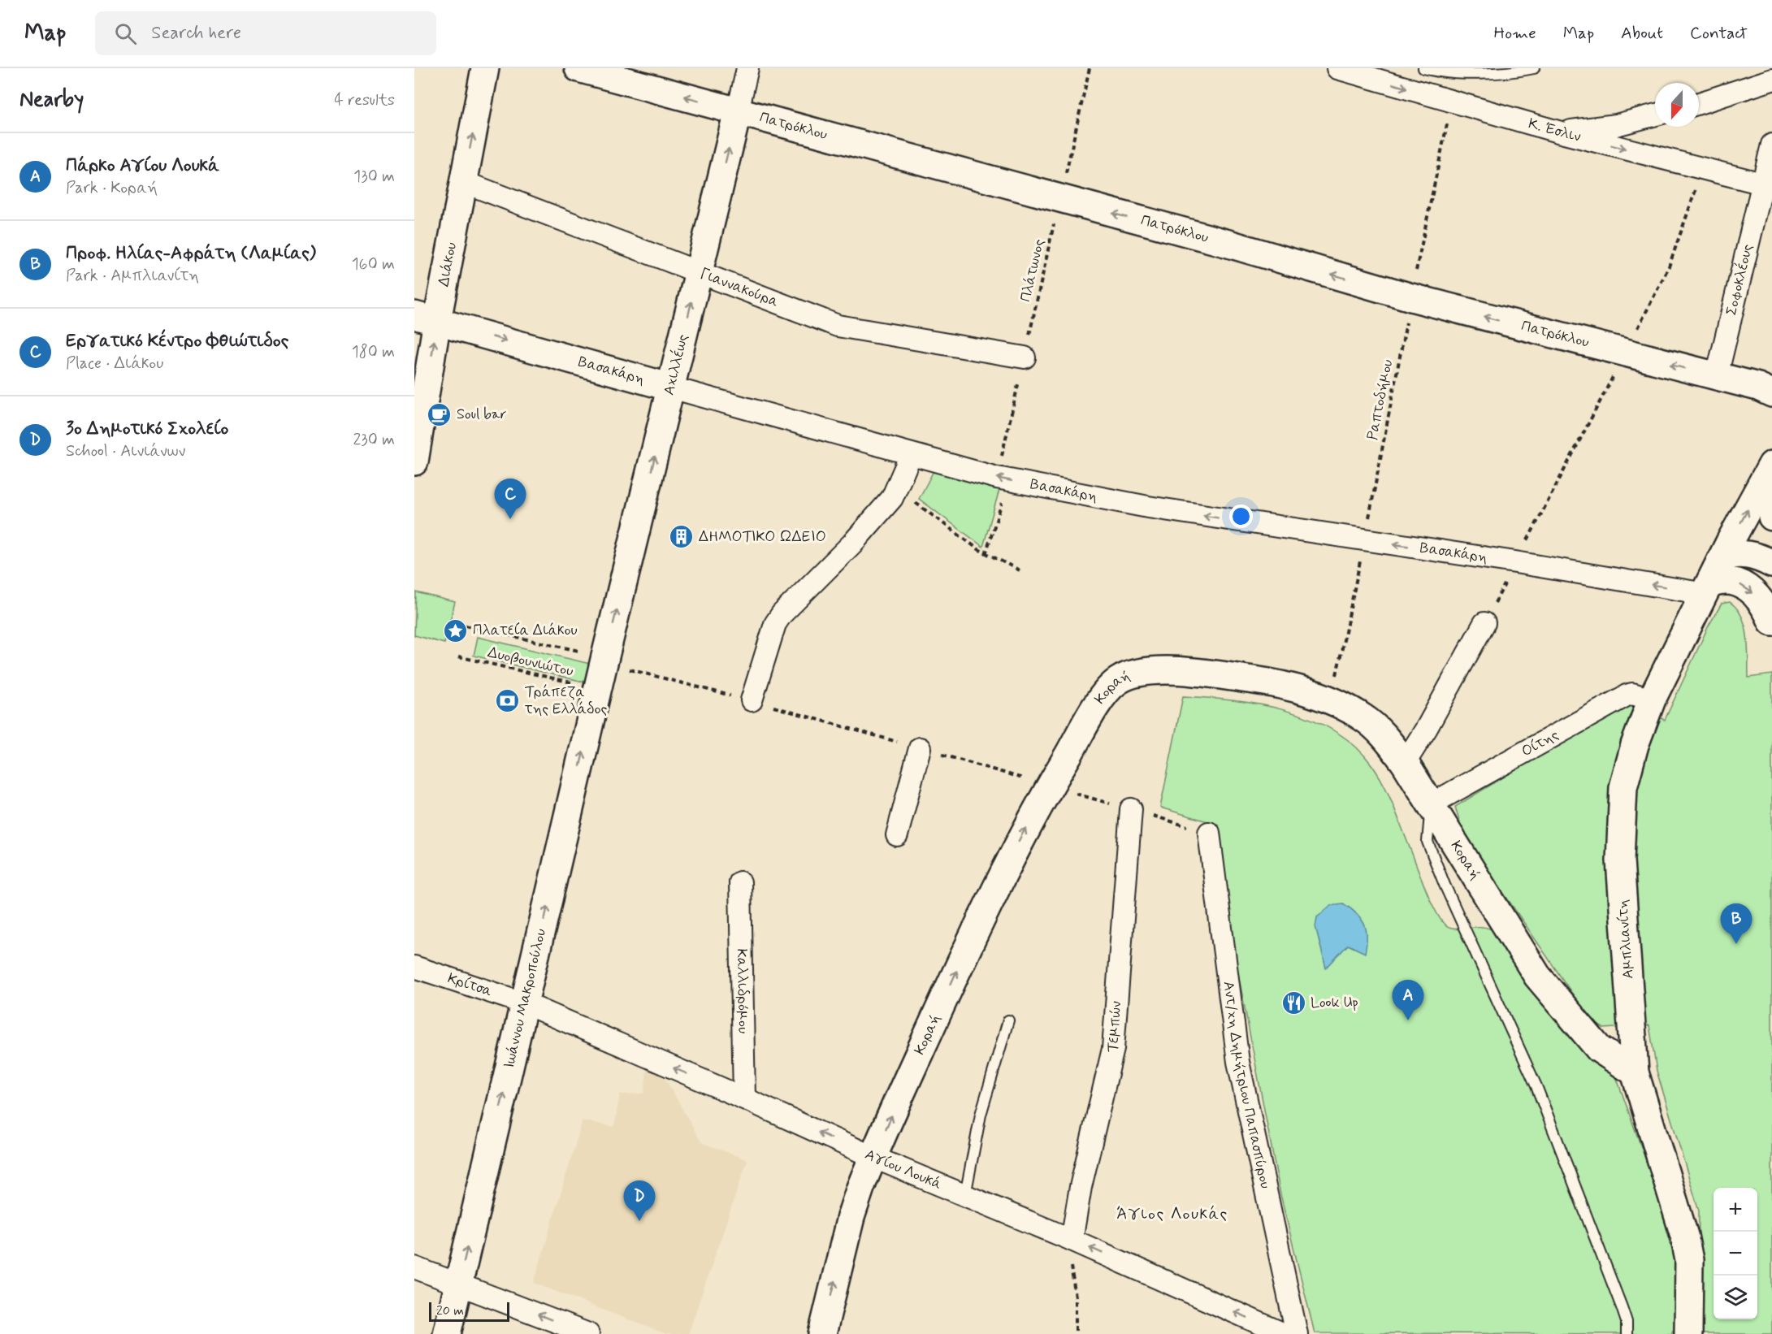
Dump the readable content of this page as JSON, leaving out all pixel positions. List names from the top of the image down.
{
  "streets": {
    "street": [
      "Πατρόκλου",
      "K. Έσλιν",
      "Διάκου",
      "Σοφοκλέους",
      "Γιαννακούρα",
      "Αχιλλέως",
      "Βασακάρη",
      "Κοραή",
      "Οίτης",
      "Αμπλιανίτη",
      "Κρίτσα",
      "Καλλιδρόμου",
      "Ιωάννου Μακροπούλου",
      "Τεμπών",
      "Αντ/χη Δημήτριου Παπασπύρου",
      "Αγίου Λουκά"
    ],
    "path": ["Πλάτωνος", "Ραπτοδήμου", "Δυοβουνιώτου"]
  },
  "crossings": [
    ["Πατρόκλου", "Πλάτωνος"],
    ["Πατρόκλου", "Σοφοκλέους"],
    ["Πατρόκλου", "Αχιλλέως"],
    ["Πατρόκλου", "Ραπτοδήμου"],
    ["K. Έσλιν", "Σοφοκλέους"],
    ["K. Έσλιν", "Ραπτοδήμου"],
    ["Διάκου", "Γιαννακούρα"],
    ["Διάκου", "Βασακάρη"],
    ["Πλάτωνος", "Γιαννακούρα"],
    ["Πλάτωνος", "Βασακάρη"],
    ["Γιαννακούρα", "Αχιλλέως"],
    ["Αχιλλέως", "Βασακάρη"],
    ["Αχιλλέως", "Δυοβουνιώτου"],
    ["Αχιλλέως", "Ιωάννου Μακροπούλου"],
    ["Βασακάρη", "Ραπτοδήμου"],
    ["Βασακάρη", "Αμπλιανίτη"],
    ["Ραπτοδήμου", "Κοραή"],
    ["Δυοβουνιώτου", "Ιωάννου Μακροπούλου"],
    ["Κοραή", "Οίτης"],
    ["Κοραή", "Αμπλιανίτη"],
    ["Κοραή", "Αγίου Λουκά"],
    ["Οίτης", "Αμπλιανίτη"],
    ["Κρίτσα", "Ιωάννου Μακροπούλου"],
    ["Κρίτσα", "Αγίου Λουκά"],
    ["Καλλιδρόμου", "Αγίου Λουκά"],
    ["Ιωάννου Μακροπούλου", "Αγίου Λουκά"],
    ["Τεμπών", "Αγίου Λουκά"]
  ],
  "one_way": [
    "Πατρόκλου",
    "K. Έσλιν",
    "Διάκου",
    "Κοραή",
    "Ιωάννου Μακροπούλου",
    "Αγίου Λουκά"
  ],
  "districts": ["Άγιος Λουκάς"],
  "places": {
    "cafe": ["Soul bar"],
    "building": ["ΔΗΜΟΤΙΚΟ ΩΔΕΙΟ"],
    "place": ["Πλατεία Διάκου"],
    "bank": ["Τράπεζα της Ελλάδος"],
    "restaurant": ["Look Up"]
  },
  "scale_bar": "20 m",
  "north": "bottom",
  "page": {
    "header": "Map",
    "search": "Search here",
    "nav": [
      "Home",
      "Map",
      "About",
      "Contact"
    ],
    "heading": ["Nearby", "4 results"],
    "list": [
      {
        "mark": "A",
        "name": "Πάρκο Αγίου Λουκά",
        "note": "Park · Κοραή",
        "value": "130 m"
      },
      {
        "mark": "B",
        "name": "Προφ. Ηλίας-Αφράτη (Λαμίας)",
        "note": "Park · Αμπλιανίτη",
        "value": "160 m"
      },
      {
        "mark": "C",
        "name": "Εργατικό Κέντρο Φθιώτιδος",
        "note": "Place · Διάκου",
        "value": "180 m"
      },
      {
        "mark": "D",
        "name": "3ο Δημοτικό Σχολείο",
        "note": "School · Αινιάνων",
        "value": "230 m"
      }
    ],
    "pins": [
      "C",
      "B",
      "A",
      "D"
    ],
    "map_buttons": ["+", "−"],
    "scale": "20 m"
  }
}
